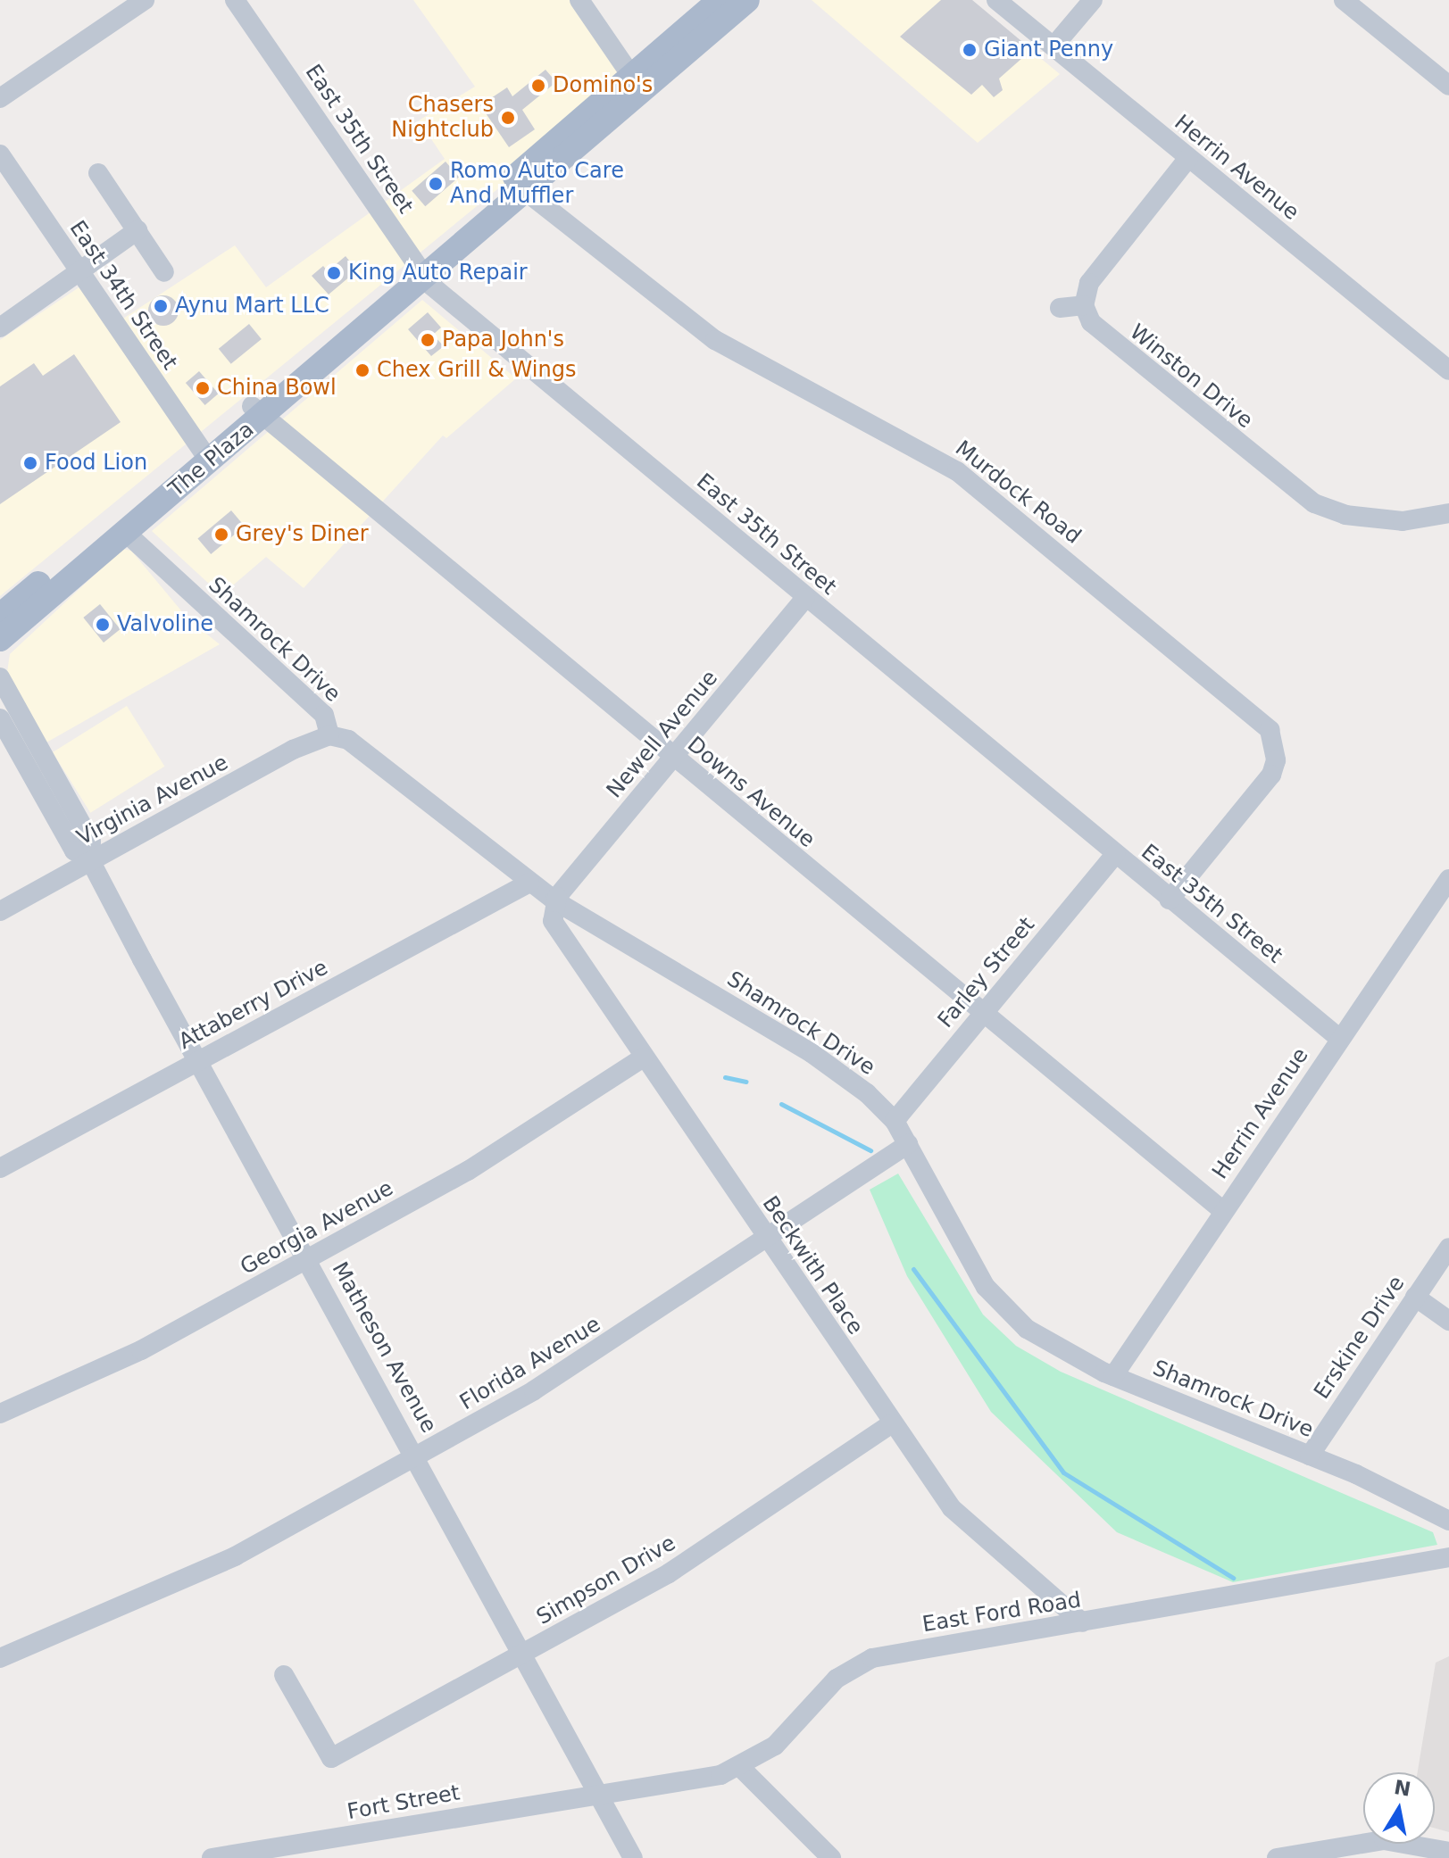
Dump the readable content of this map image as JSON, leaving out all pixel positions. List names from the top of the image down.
{
  "streets": {
    "main road": ["The Plaza"],
    "street": [
      "East 35th Street",
      "Herrin Avenue",
      "East 34th Street",
      "Winston Drive",
      "Murdock Road",
      "Shamrock Drive",
      "Newell Avenue",
      "Downs Avenue",
      "Virginia Avenue",
      "Farley Street",
      "Attaberry Drive",
      "Georgia Avenue",
      "Beckwith Place",
      "Erskine Drive",
      "Matheson Avenue",
      "Florida Avenue",
      "Simpson Drive",
      "East Ford Road",
      "Fort Street"
    ]
  },
  "crossings": [
    ["East 35th Street", "Herrin Avenue"],
    ["East 35th Street", "The Plaza"],
    ["East 35th Street", "Murdock Road"],
    ["East 35th Street", "Newell Avenue"],
    ["East 35th Street", "Farley Street"],
    ["Herrin Avenue", "Shamrock Drive"],
    ["Herrin Avenue", "Downs Avenue"],
    ["East 34th Street", "The Plaza"],
    ["The Plaza", "Murdock Road"],
    ["The Plaza", "Shamrock Drive"],
    ["The Plaza", "Downs Avenue"],
    ["Shamrock Drive", "Newell Avenue"],
    ["Shamrock Drive", "Virginia Avenue"],
    ["Shamrock Drive", "Farley Street"],
    ["Shamrock Drive", "Attaberry Drive"],
    ["Shamrock Drive", "Beckwith Place"],
    ["Shamrock Drive", "Erskine Drive"],
    ["Shamrock Drive", "Florida Avenue"],
    ["Newell Avenue", "Downs Avenue"],
    ["Newell Avenue", "Beckwith Place"],
    ["Downs Avenue", "Farley Street"],
    ["Virginia Avenue", "Matheson Avenue"],
    ["Attaberry Drive", "Matheson Avenue"],
    ["Georgia Avenue", "Beckwith Place"],
    ["Georgia Avenue", "Matheson Avenue"],
    ["Beckwith Place", "Florida Avenue"],
    ["Beckwith Place", "Simpson Drive"],
    ["Beckwith Place", "East Ford Road"],
    ["Matheson Avenue", "Florida Avenue"],
    ["Matheson Avenue", "Simpson Drive"],
    ["Matheson Avenue", "East Ford Road"],
    ["Matheson Avenue", "Fort Street"],
    ["East Ford Road", "Fort Street"]
  ],
  "places": [
    "Giant Penny",
    "Domino's",
    "Chasers Nightclub",
    "Romo Auto Care And Muffler",
    "King Auto Repair",
    "Aynu Mart LLC",
    "Papa John's",
    "Chex Grill & Wings",
    "China Bowl",
    "Food Lion",
    "Grey's Diner",
    "Valvoline"
  ],
  "north": "top"
}
